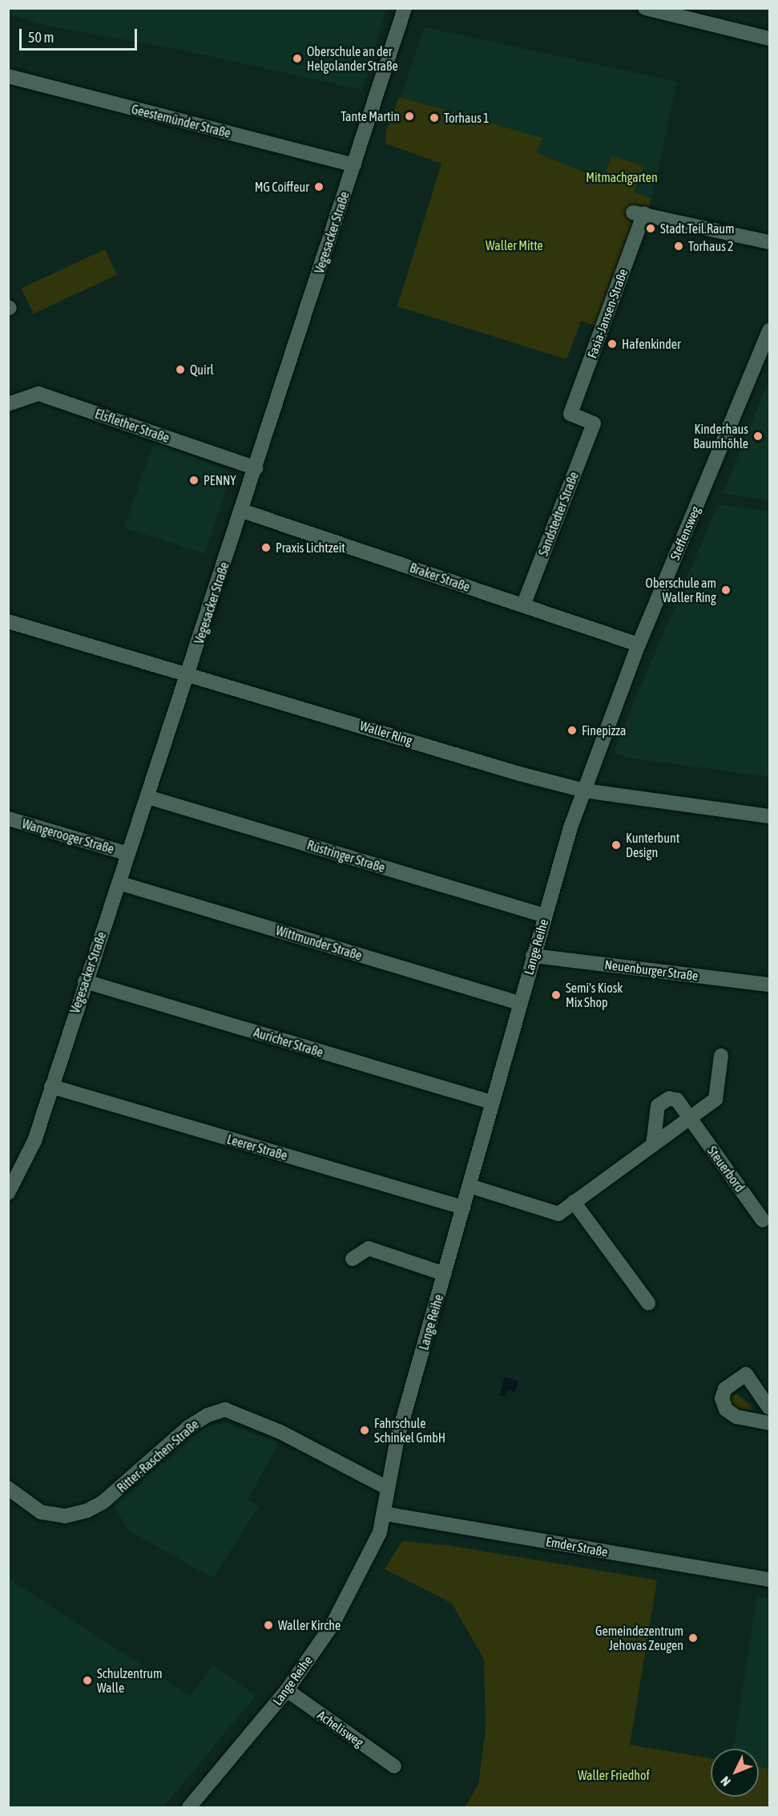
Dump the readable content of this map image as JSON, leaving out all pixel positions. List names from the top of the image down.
{
  "streets": {
    "street": [
      "Geestemünder Straße",
      "Vegesacker Straße",
      "Fasia-Jansen-Straße",
      "Elsflether Straße",
      "Sandstedter Straße",
      "Steffensweg",
      "Braker Straße",
      "Waller Ring",
      "Wangerooger Straße",
      "Rüstringer Straße",
      "Wittmunder Straße",
      "Lange Reihe",
      "Neuenburger Straße",
      "Auricher Straße",
      "Leerer Straße",
      "Steuerbord",
      "Ritter-Raschen-Straße",
      "Emder Straße",
      "Achelisweg"
    ]
  },
  "crossings": [
    ["Geestemünder Straße", "Vegesacker Straße"],
    ["Vegesacker Straße", "Elsflether Straße"],
    ["Vegesacker Straße", "Braker Straße"],
    ["Vegesacker Straße", "Waller Ring"],
    ["Vegesacker Straße", "Wangerooger Straße"],
    ["Vegesacker Straße", "Rüstringer Straße"],
    ["Vegesacker Straße", "Wittmunder Straße"],
    ["Vegesacker Straße", "Auricher Straße"],
    ["Vegesacker Straße", "Leerer Straße"],
    ["Fasia-Jansen-Straße", "Sandstedter Straße"],
    ["Sandstedter Straße", "Braker Straße"],
    ["Steffensweg", "Braker Straße"],
    ["Steffensweg", "Waller Ring"],
    ["Steffensweg", "Lange Reihe"],
    ["Waller Ring", "Lange Reihe"],
    ["Rüstringer Straße", "Lange Reihe"],
    ["Wittmunder Straße", "Lange Reihe"],
    ["Lange Reihe", "Neuenburger Straße"],
    ["Lange Reihe", "Auricher Straße"],
    ["Lange Reihe", "Leerer Straße"],
    ["Lange Reihe", "Ritter-Raschen-Straße"],
    ["Lange Reihe", "Emder Straße"],
    ["Lange Reihe", "Achelisweg"]
  ],
  "parks": ["Mitmachgarten", "Waller Mitte", "Waller Friedhof"],
  "places": [
    "Oberschule an der Helgolander Straße",
    "Tante Martin",
    "Torhaus 1",
    "MG Coiffeur",
    "Stadt.Teil.Raum",
    "Torhaus 2",
    "Hafenkinder",
    "Quirl",
    "Kinderhaus Baumhöhle",
    "PENNY",
    "Praxis Lichtzeit",
    "Oberschule am Waller Ring",
    "Finepizza",
    "Kunterbunt Design",
    "Semi's Kiosk Mix Shop",
    "Fahrschule Schinkel GmbH",
    "Waller Kirche",
    "Gemeindezentrum Jehovas Zeugen",
    "Schulzentrum Walle"
  ],
  "scale_bar": "50 m",
  "north": "bottom left"
}
